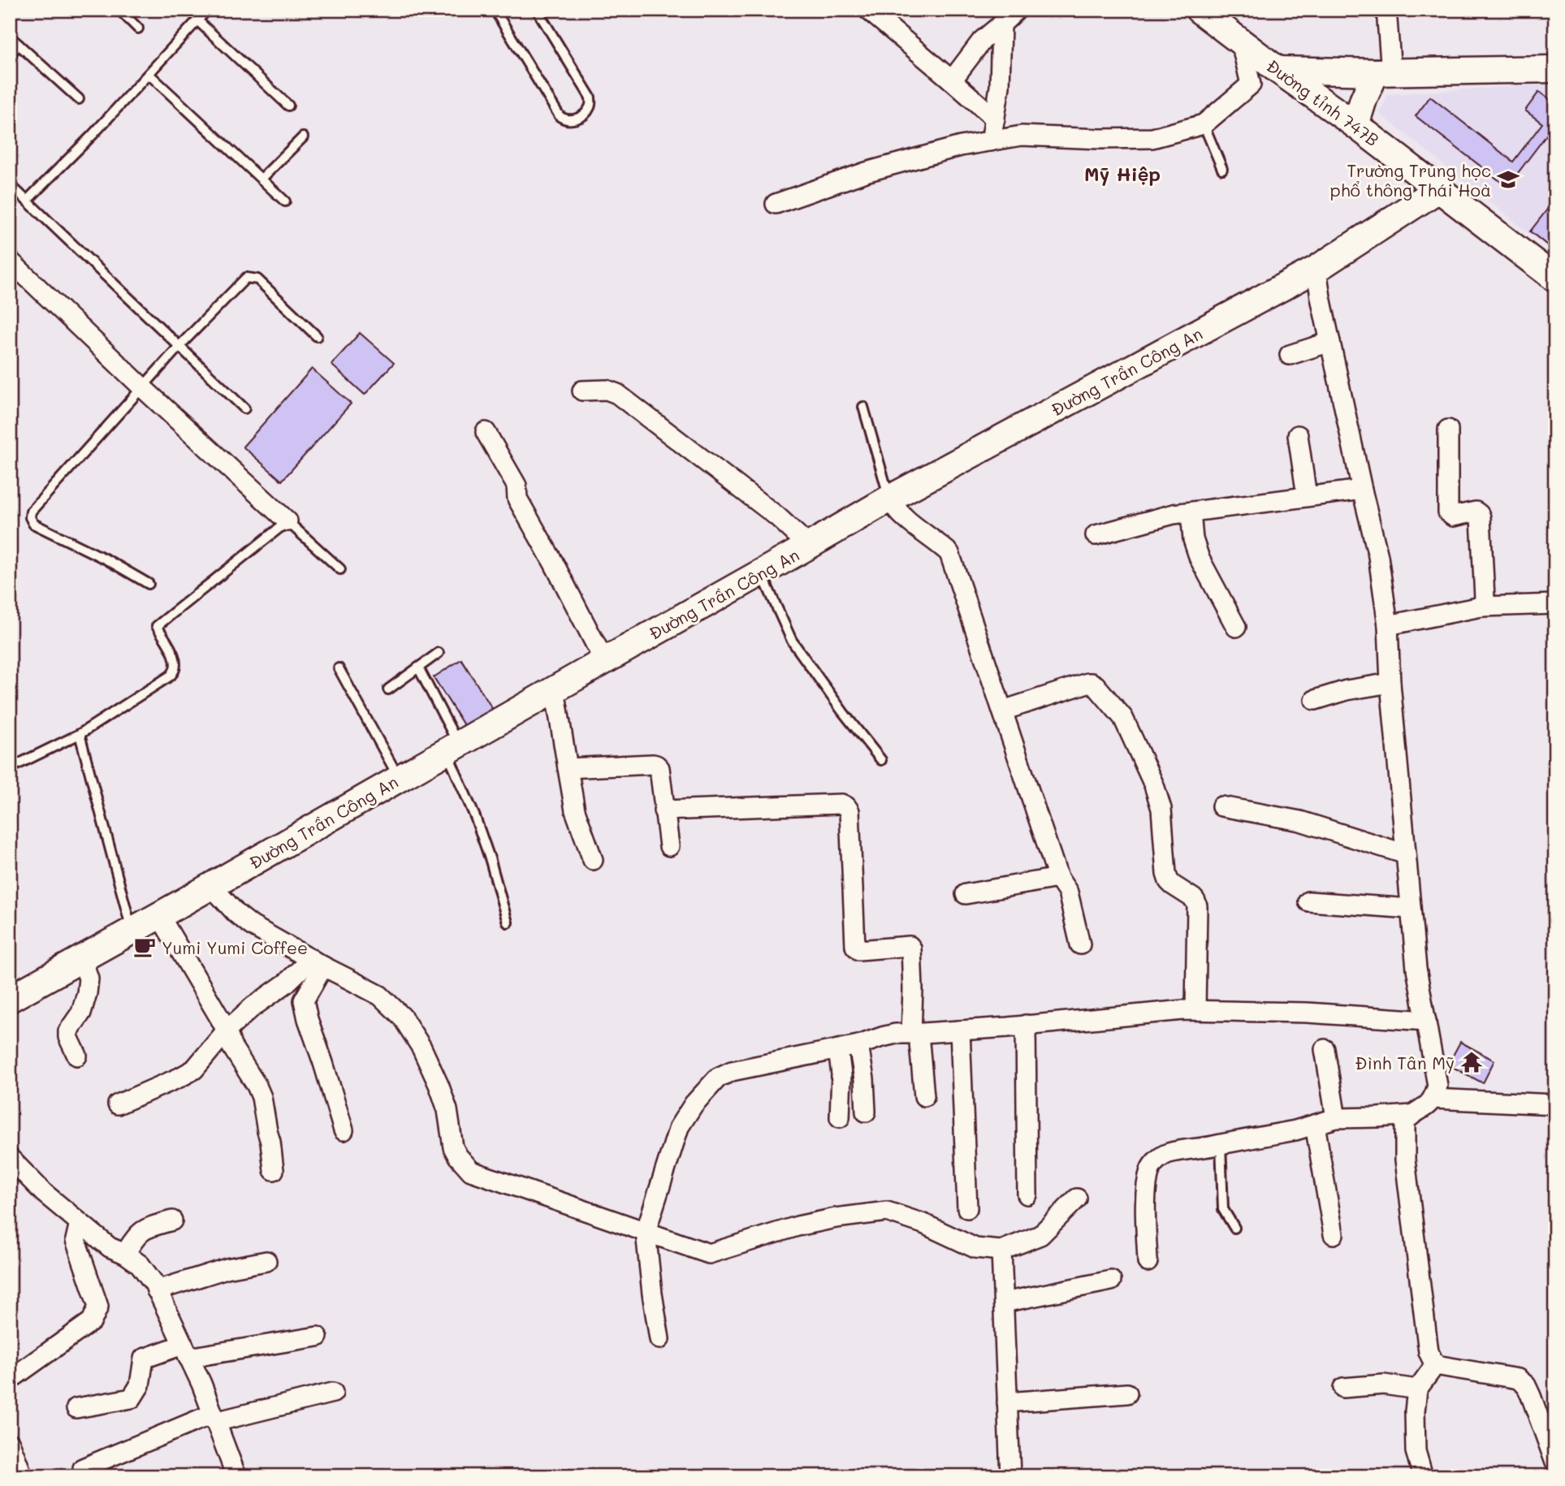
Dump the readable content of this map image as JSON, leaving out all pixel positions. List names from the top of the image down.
{
  "streets": {
    "main road": ["Đường tỉnh 747B", "Đường Trần Công An"]
  },
  "crossings": [
    ["Đường tỉnh 747B", "Đường Trần Công An"]
  ],
  "districts": ["Mỹ Hiệp"],
  "places": {
    "school or university": ["Trường Trung học phổ thông Thái Hoà"],
    "cafe": ["Yumi Yumi Coffee"],
    "temple": ["Đình Tân Mỹ"]
  }
}
